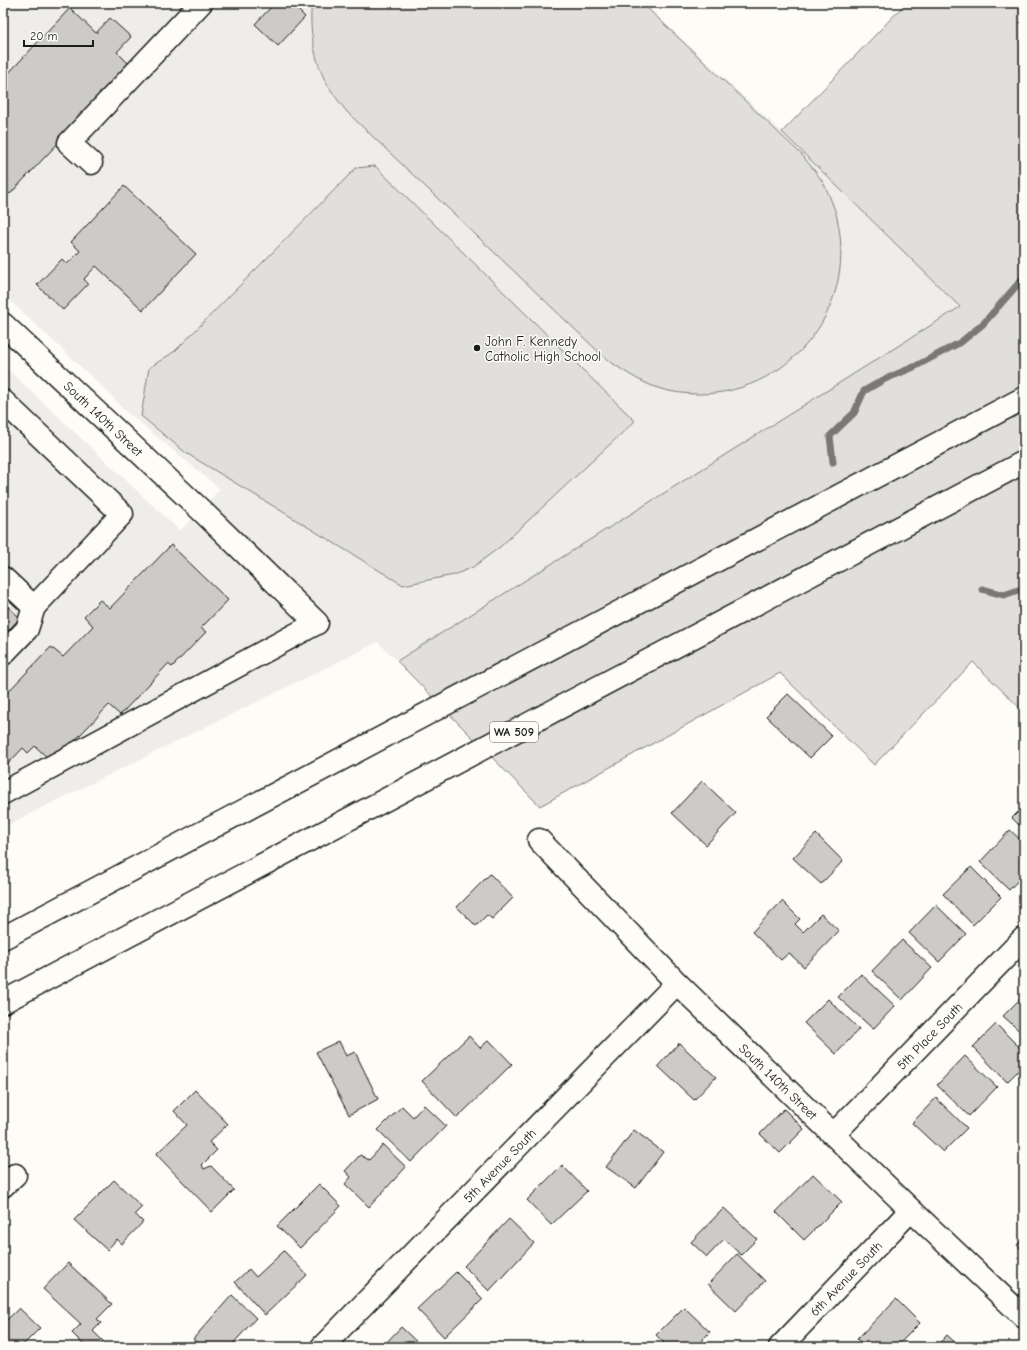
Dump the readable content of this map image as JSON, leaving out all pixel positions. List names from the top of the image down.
{
  "streets": {
    "main road": [
      "South 140th Street",
      "WA 509",
      "5th Place South",
      "5th Avenue South",
      "6th Avenue South"
    ]
  },
  "crossings": [
    ["South 140th Street", "5th Place South"],
    ["South 140th Street", "5th Avenue South"],
    ["South 140th Street", "6th Avenue South"]
  ],
  "places": ["John F. Kennedy Catholic High School"],
  "scale_bar": "20 m"
}
